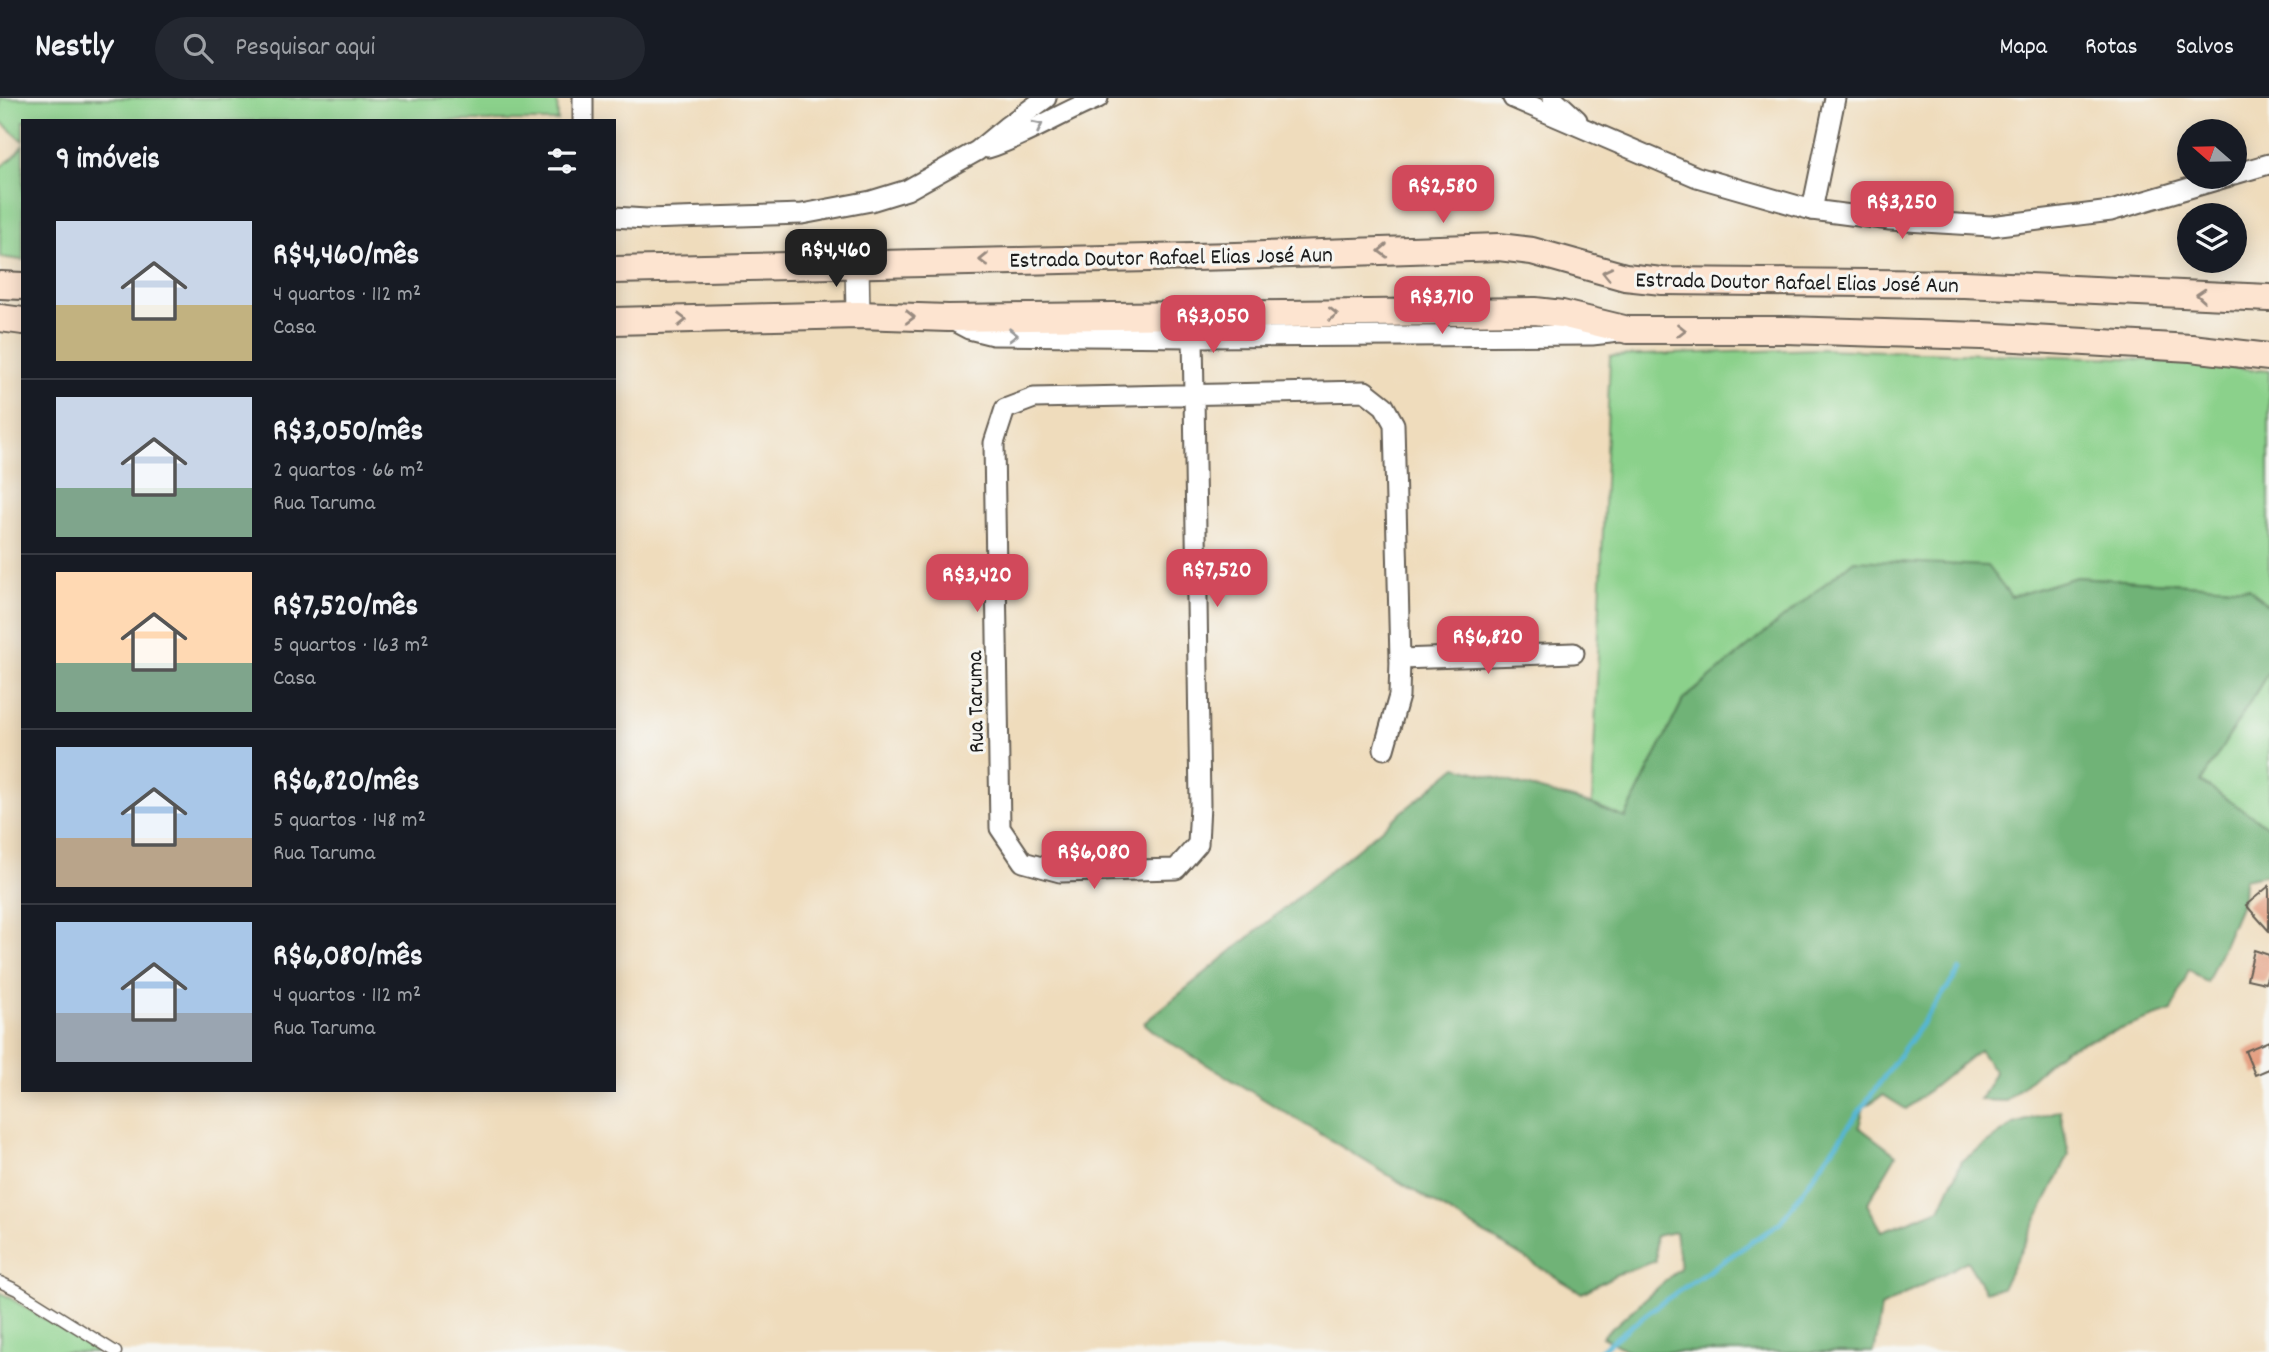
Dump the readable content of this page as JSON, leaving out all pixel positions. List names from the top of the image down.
{
  "streets": {
    "main road": ["Estrada Doutor Rafael Elias José Aun"],
    "street": ["Rua Taruma"]
  },
  "north": "left",
  "page": {
    "header": "Nestly",
    "search": "Pesquisar aqui",
    "nav": ["Mapa", "Rotas", "Salvos"],
    "heading": "9 imóveis",
    "price": [
      "R$2,580",
      "R$3,250",
      "R$4,460",
      "R$3,710",
      "R$3,050",
      "R$7,520",
      "R$3,420",
      "R$6,820",
      "R$6,080"
    ],
    "list": [
      {
        "name": "R$4,460/mês",
        "note": "4 quartos · 112 m² · Casa"
      },
      {
        "name": "R$3,050/mês",
        "note": "2 quartos · 66 m² · Rua Taruma"
      },
      {
        "name": "R$7,520/mês",
        "note": "5 quartos · 163 m² · Casa"
      },
      {
        "name": "R$6,820/mês",
        "note": "5 quartos · 148 m² · Rua Taruma"
      },
      {
        "name": "R$6,080/mês",
        "note": "4 quartos · 112 m² · Rua Taruma"
      }
    ]
  }
}
